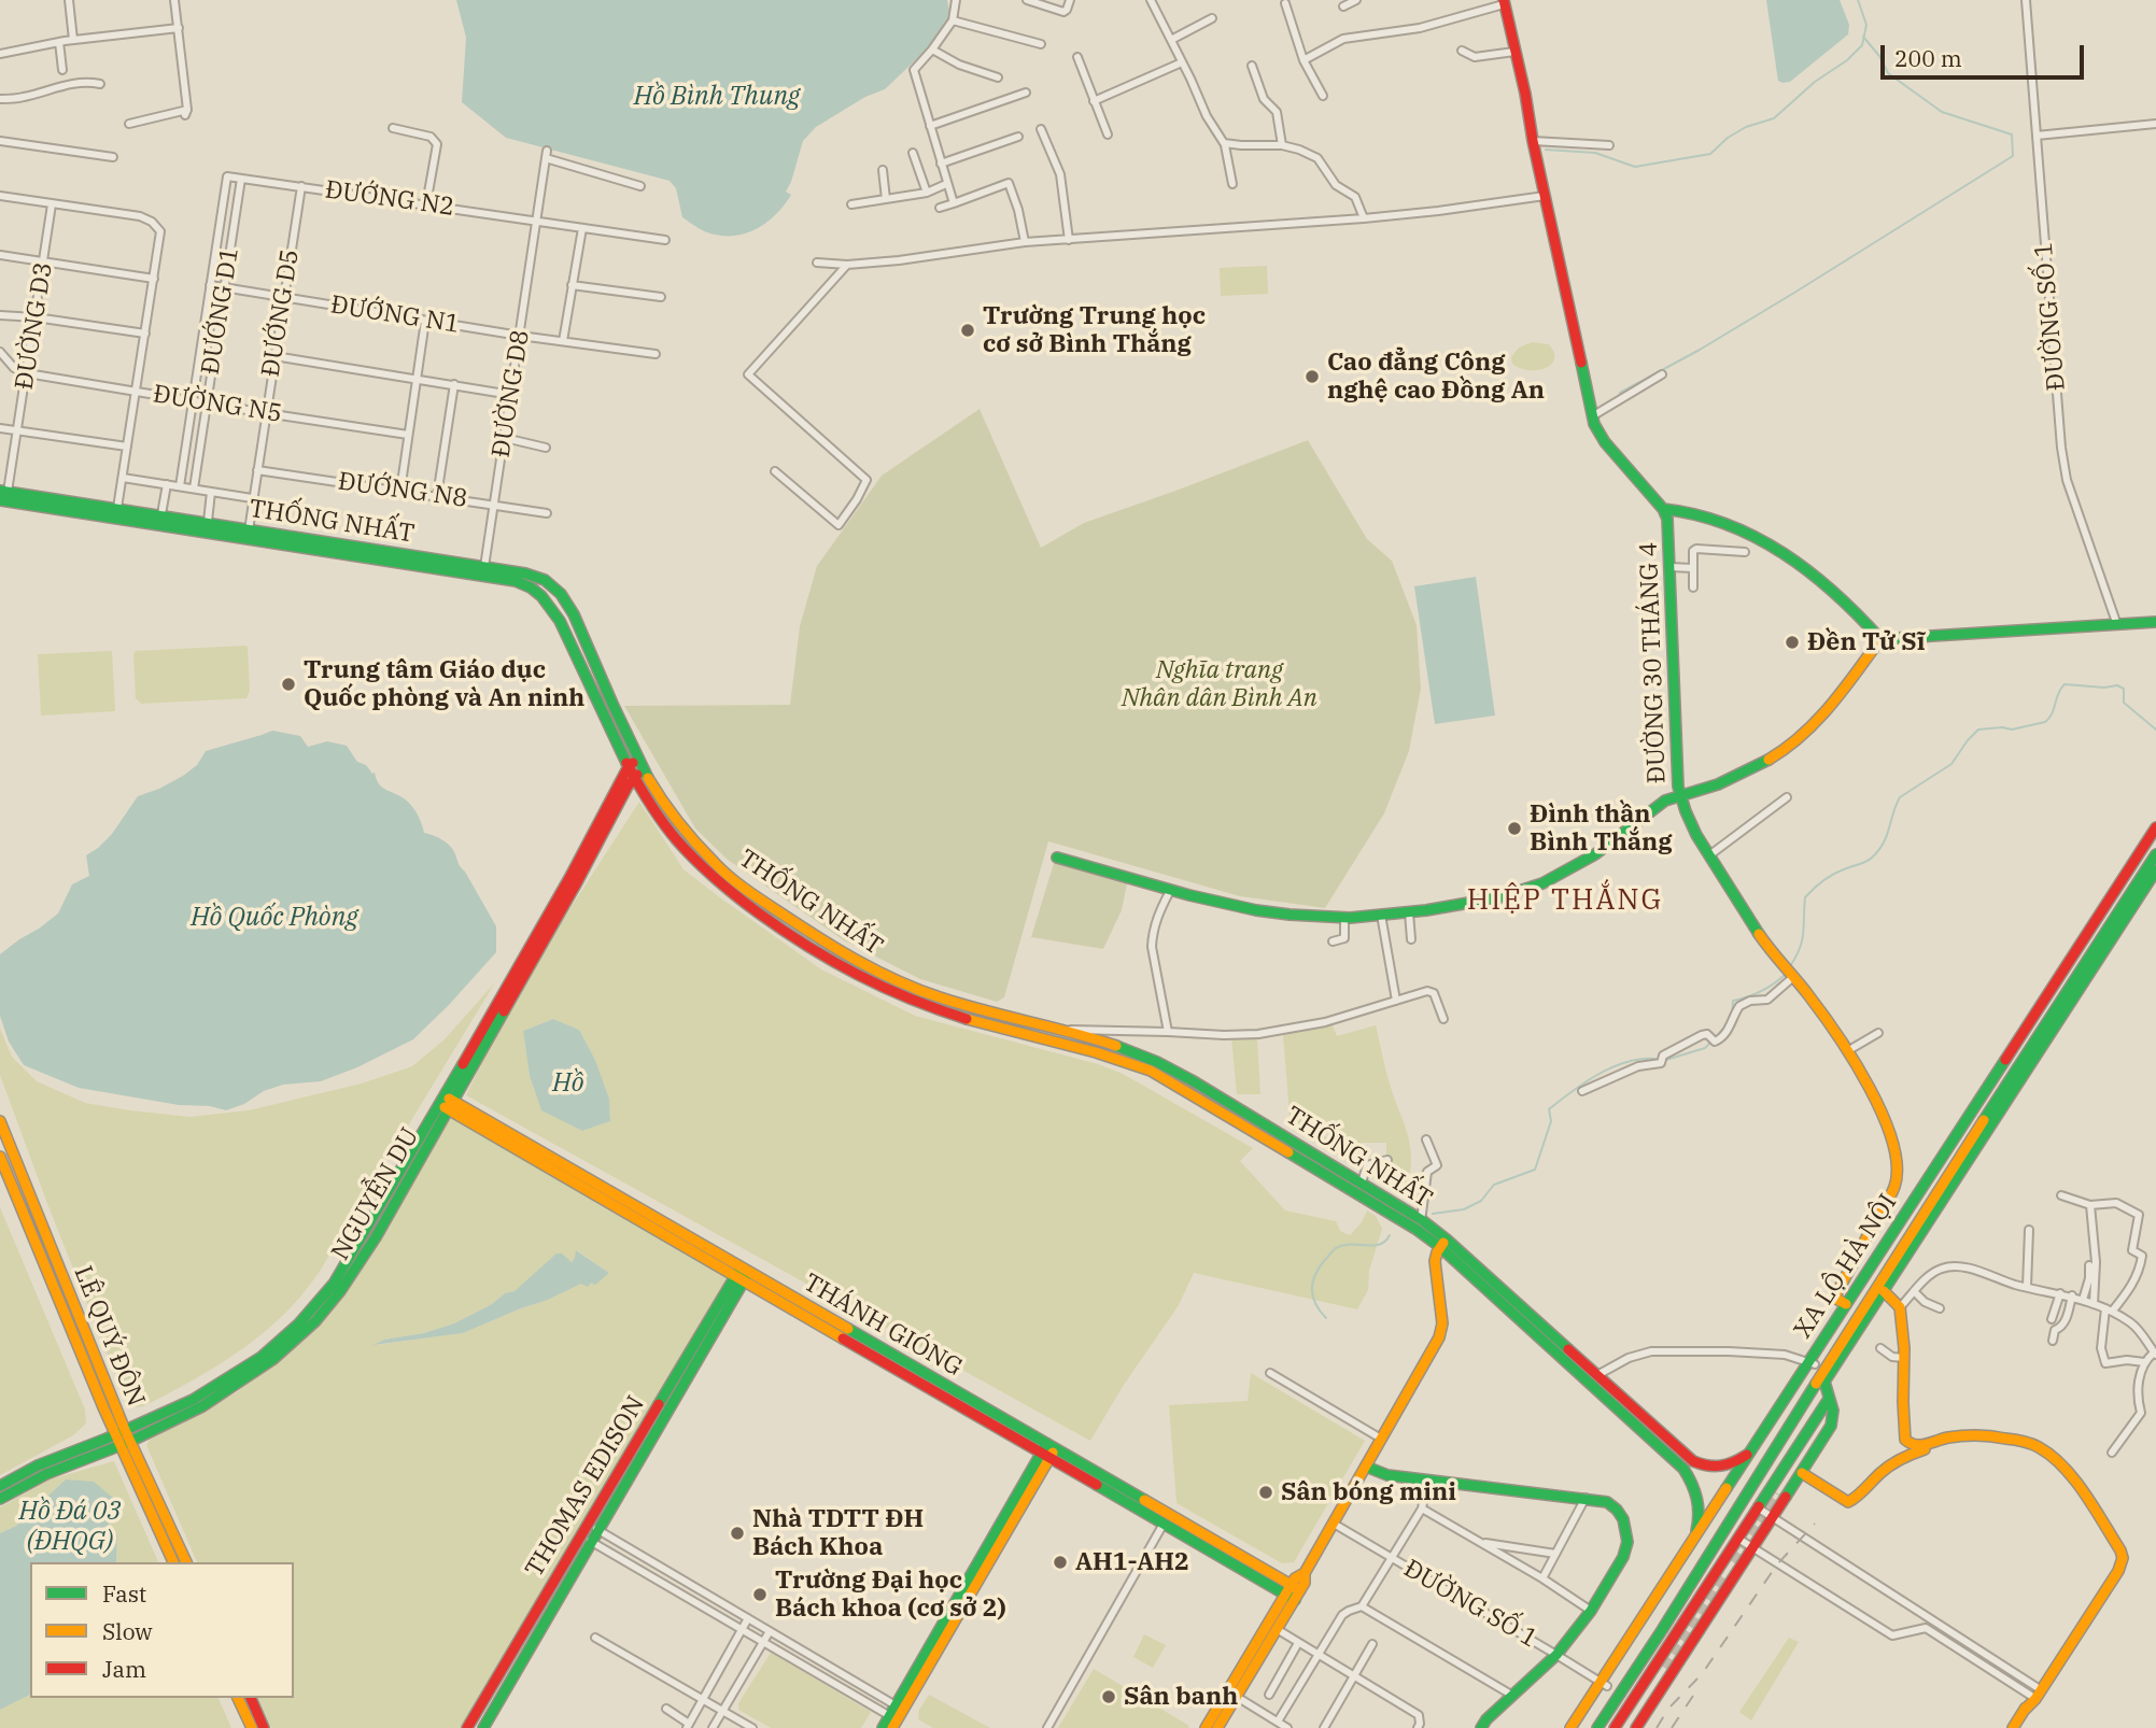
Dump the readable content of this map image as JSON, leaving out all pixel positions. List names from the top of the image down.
{
  "streets": {
    "main road": [
      "THỐNG NHẤT",
      "ĐƯỜNG 30 THÁNG 4",
      "NGUYỄN DU",
      "XA LỘ HÀ NỘI",
      "THÁNH GIÓNG",
      "LÊ QUÝ ĐÔN",
      "THOMAS EDISON"
    ],
    "street": [
      "ĐƯỚNG N2",
      "ĐƯỚNG D1",
      "ĐƯỚNG D5",
      "ĐƯỚNG N1",
      "ĐƯỜNG SỐ 1",
      "ĐƯỜNG D3",
      "ĐƯỜNG D8",
      "ĐƯỜNG N5",
      "ĐƯỚNG N8"
    ]
  },
  "crossings": [
    ["ĐƯỚNG N2", "ĐƯỚNG D1"],
    ["ĐƯỚNG N2", "ĐƯỚNG D5"],
    ["ĐƯỚNG N2", "ĐƯỜNG D8"],
    ["ĐƯỚNG D1", "ĐƯỚNG N1"],
    ["ĐƯỚNG D1", "ĐƯỜNG N5"],
    ["ĐƯỚNG D5", "ĐƯỚNG N1"],
    ["ĐƯỚNG D5", "ĐƯỜNG N5"],
    ["ĐƯỚNG D5", "ĐƯỚNG N8"],
    ["ĐƯỚNG D5", "THỐNG NHẤT"],
    ["ĐƯỚNG N1", "ĐƯỜNG D8"],
    ["ĐƯỜNG SỐ 1", "XA LỘ HÀ NỘI"],
    ["ĐƯỜNG D3", "ĐƯỜNG N5"],
    ["ĐƯỜNG D3", "THỐNG NHẤT"],
    ["ĐƯỜNG D8", "ĐƯỚNG N8"],
    ["ĐƯỜNG D8", "THỐNG NHẤT"],
    ["THỐNG NHẤT", "NGUYỄN DU"],
    ["THỐNG NHẤT", "XA LỘ HÀ NỘI"],
    ["ĐƯỜNG 30 THÁNG 4", "XA LỘ HÀ NỘI"],
    ["NGUYỄN DU", "THÁNH GIÓNG"],
    ["NGUYỄN DU", "LÊ QUÝ ĐÔN"],
    ["THÁNH GIÓNG", "THOMAS EDISON"]
  ],
  "districts": ["HIỆP THẮNG"],
  "water": [
    "Hồ Bình Thung",
    "Hồ Quốc Phòng",
    "Hồ",
    "Hồ Đá 03 (ĐHQG)"
  ],
  "parks": ["Nghĩa trang Nhân dân Bình An"],
  "places": [
    "Trường Trung học cơ sở Bình Thắng",
    "Cao đẳng Công nghệ cao Đồng An",
    "Đền Tử Sĩ",
    "Trung tâm Giáo dục Quốc phòng và An ninh",
    "Đình thần Bình Thắng",
    "Sân bóng mini",
    "Nhà TDTT ĐH Bách Khoa",
    "AH1-AH2",
    "Trường Đại học Bách khoa (cơ sở 2)",
    "Sân banh"
  ],
  "legend": ["Fast", "Slow", "Jam"],
  "scale_bar": "200 m"
}
